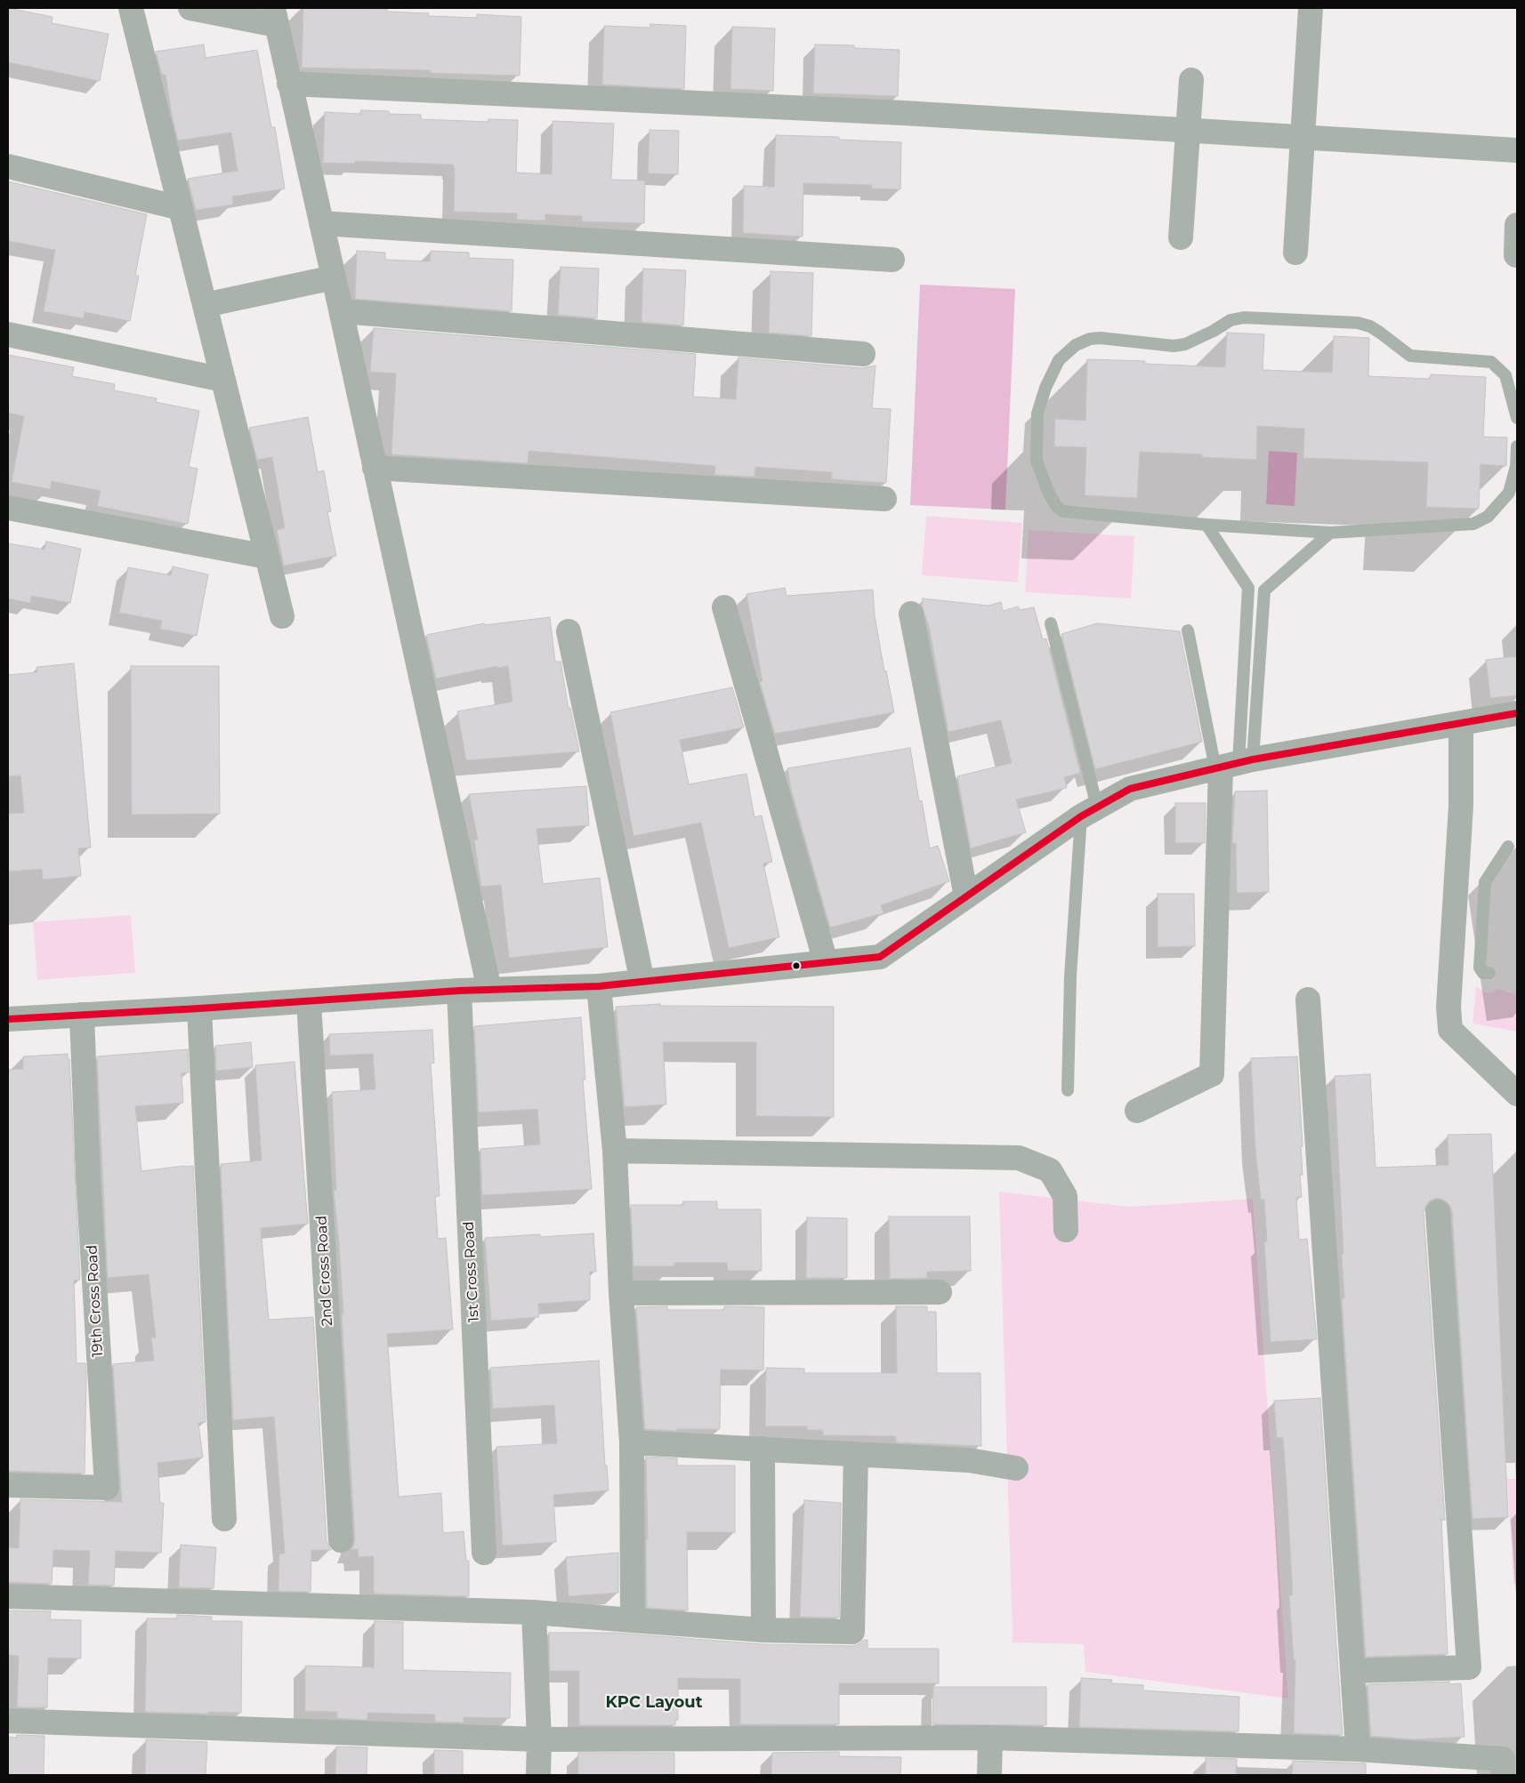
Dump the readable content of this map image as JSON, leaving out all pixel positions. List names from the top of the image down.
{
  "streets": {
    "street": ["2nd Cross Road", "1st Cross Road", "19th Cross Road"]
  },
  "districts": ["KPC Layout"]
}
